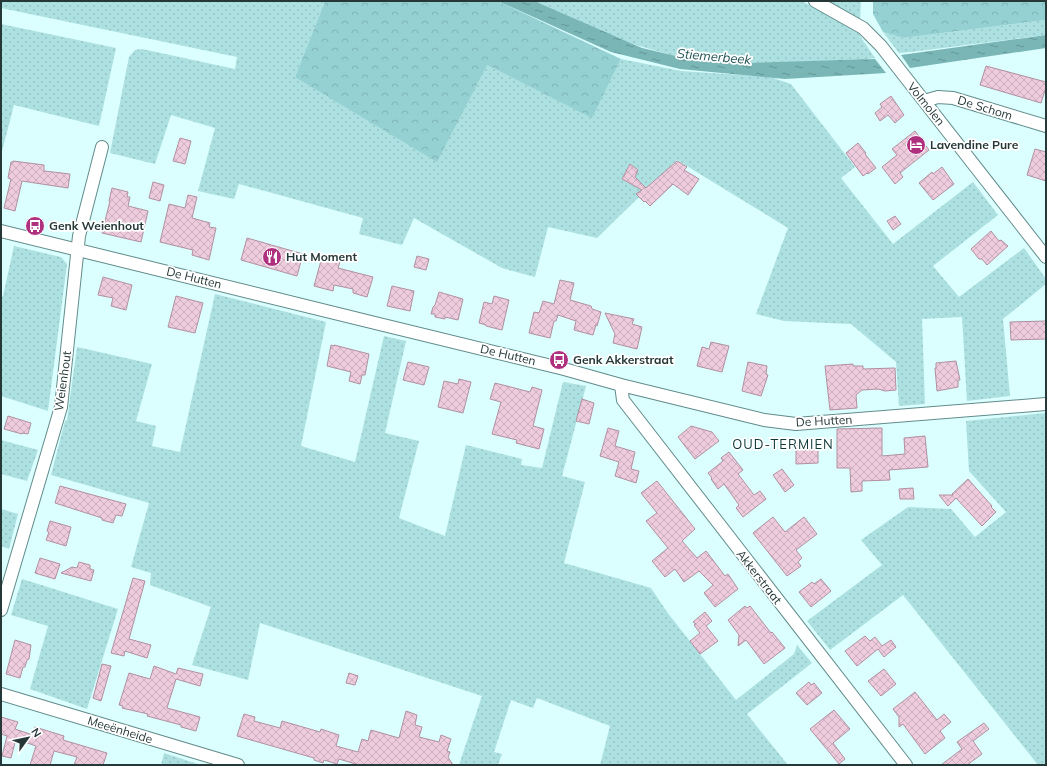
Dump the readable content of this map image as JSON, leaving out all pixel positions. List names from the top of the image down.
{
  "streets": {
    "street": [
      "Volmolen",
      "De Schom",
      "De Hutten",
      "Weienhout",
      "Akkerstraat",
      "Meeënheide"
    ]
  },
  "crossings": [
    ["Volmolen", "De Schom"],
    ["De Hutten", "Weienhout"],
    ["De Hutten", "Akkerstraat"]
  ],
  "districts": ["OUD-TERMIEN"],
  "water": ["Stiemerbeek"],
  "places": {
    "hotel": ["Lavendine Pure"],
    "bus stop": ["Genk Weienhout", "Genk Akkerstraat"],
    "restaurant": ["Hut Moment"]
  },
  "north": "top right"
}
